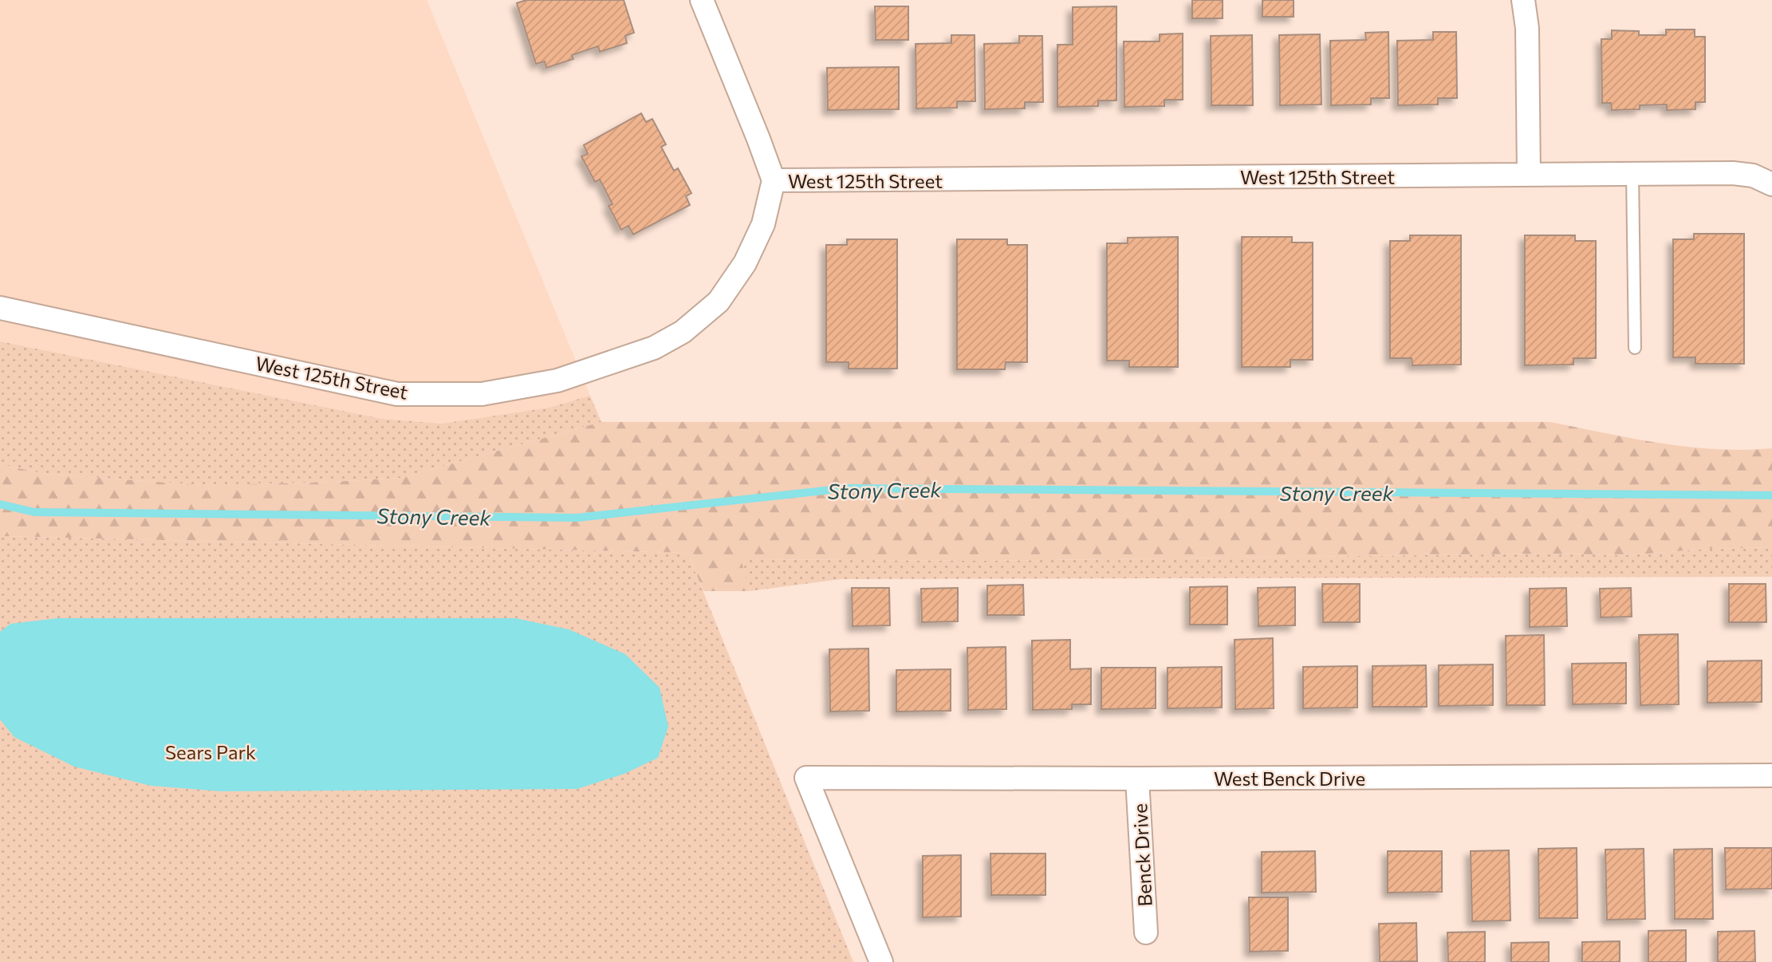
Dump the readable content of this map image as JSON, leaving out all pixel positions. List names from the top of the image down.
{
  "streets": {
    "street": ["West 125th Street", "West Benck Drive", "Benck Drive"]
  },
  "crossings": [
    ["West Benck Drive", "Benck Drive"]
  ],
  "water": ["Stony Creek"],
  "parks": ["Sears Park"]
}
